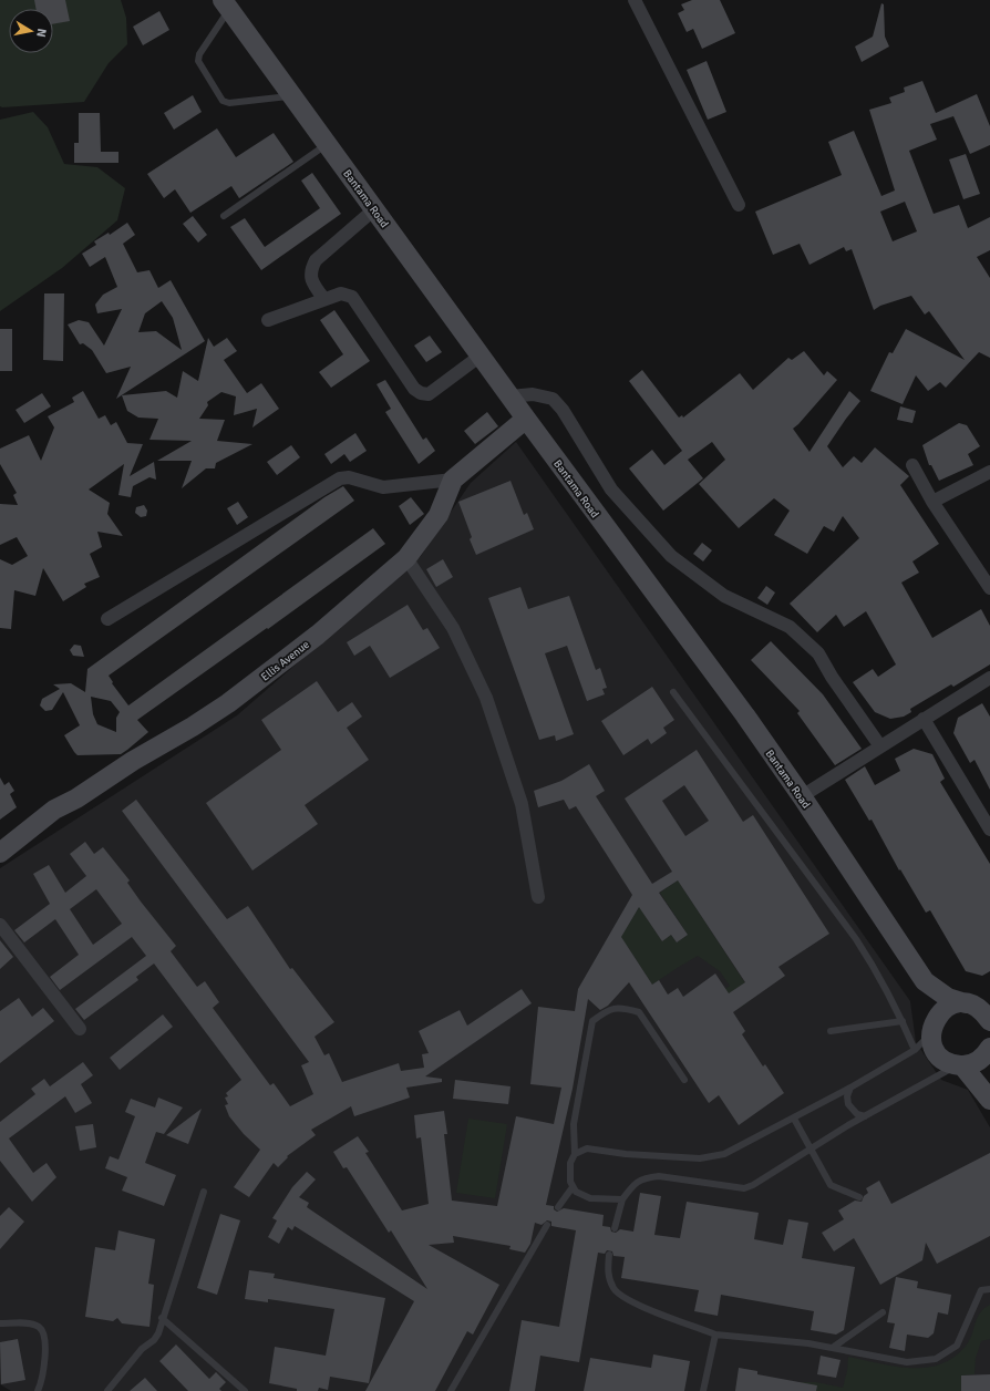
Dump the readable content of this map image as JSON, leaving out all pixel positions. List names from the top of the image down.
{
  "streets": {
    "main road": ["Bantama Road", "Ellis Avenue"]
  },
  "crossings": [
    ["Bantama Road", "Ellis Avenue"]
  ],
  "north": "right"
}
